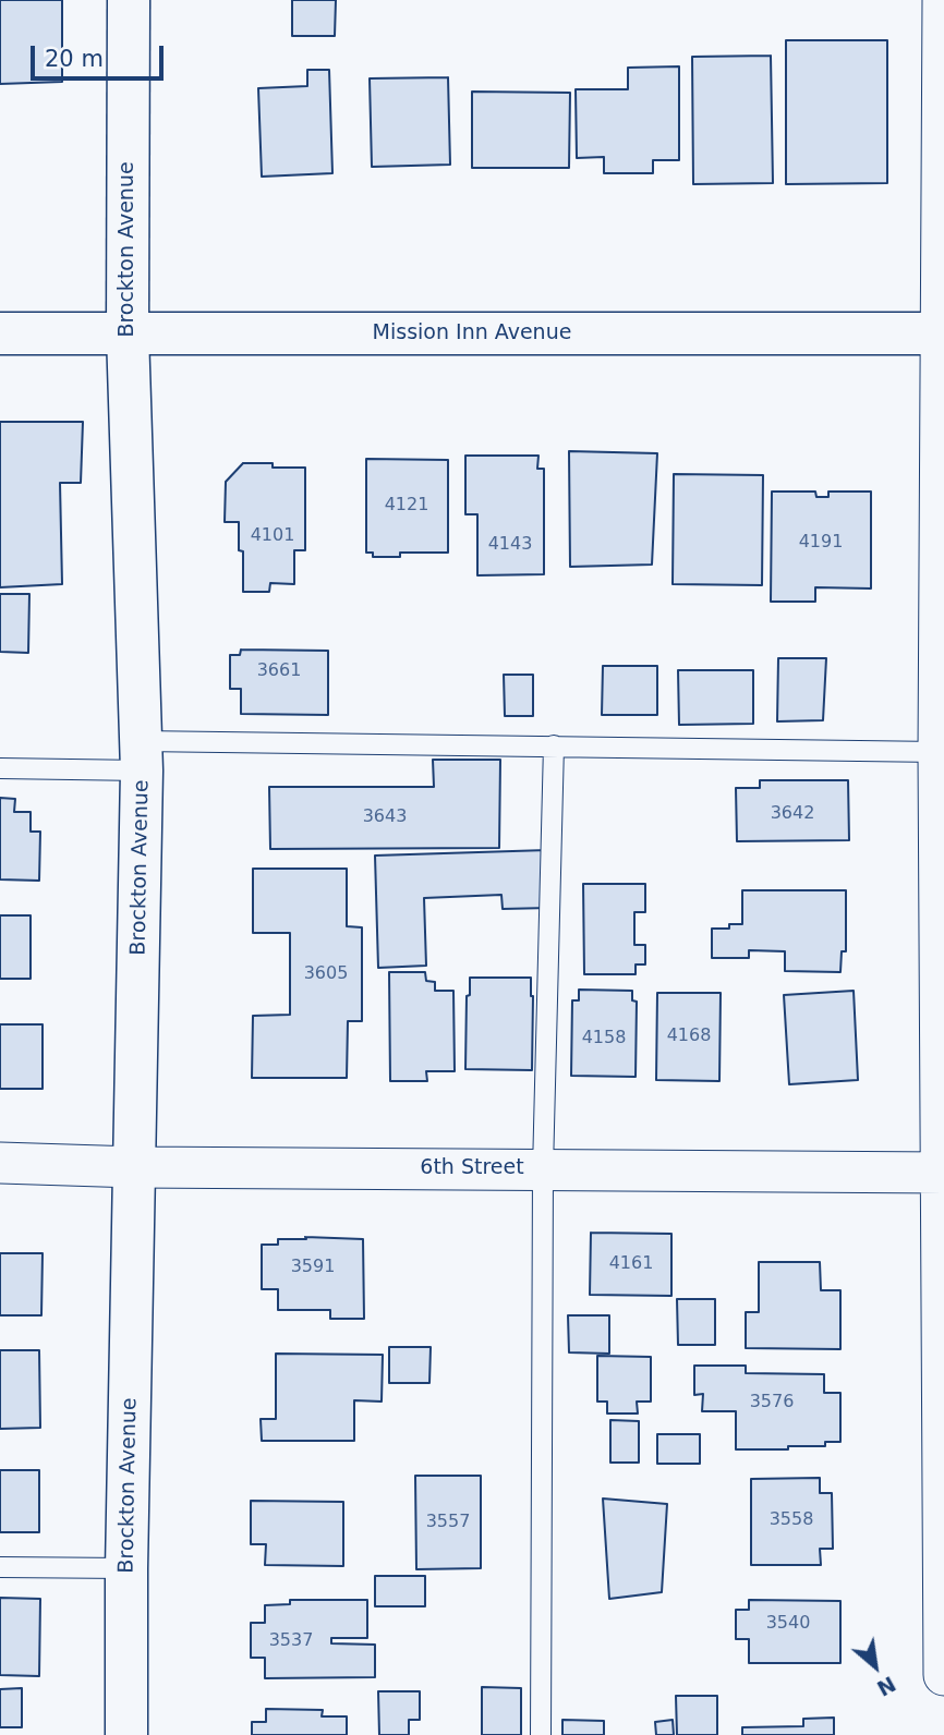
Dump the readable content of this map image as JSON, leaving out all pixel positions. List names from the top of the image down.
{
  "streets": {
    "street": ["Brockton Avenue", "Mission Inn Avenue", "6th Street"]
  },
  "crossings": [
    ["Brockton Avenue", "Mission Inn Avenue"],
    ["Brockton Avenue", "6th Street"]
  ],
  "house_numbers": [
    "4121",
    "4101",
    "4191",
    "4143",
    "3661",
    "3642",
    "3643",
    "3605",
    "4168",
    "4158",
    "4161",
    "3591",
    "3576",
    "3558",
    "3557",
    "3540",
    "3537"
  ],
  "scale_bar": "20 m",
  "north": "bottom right"
}
